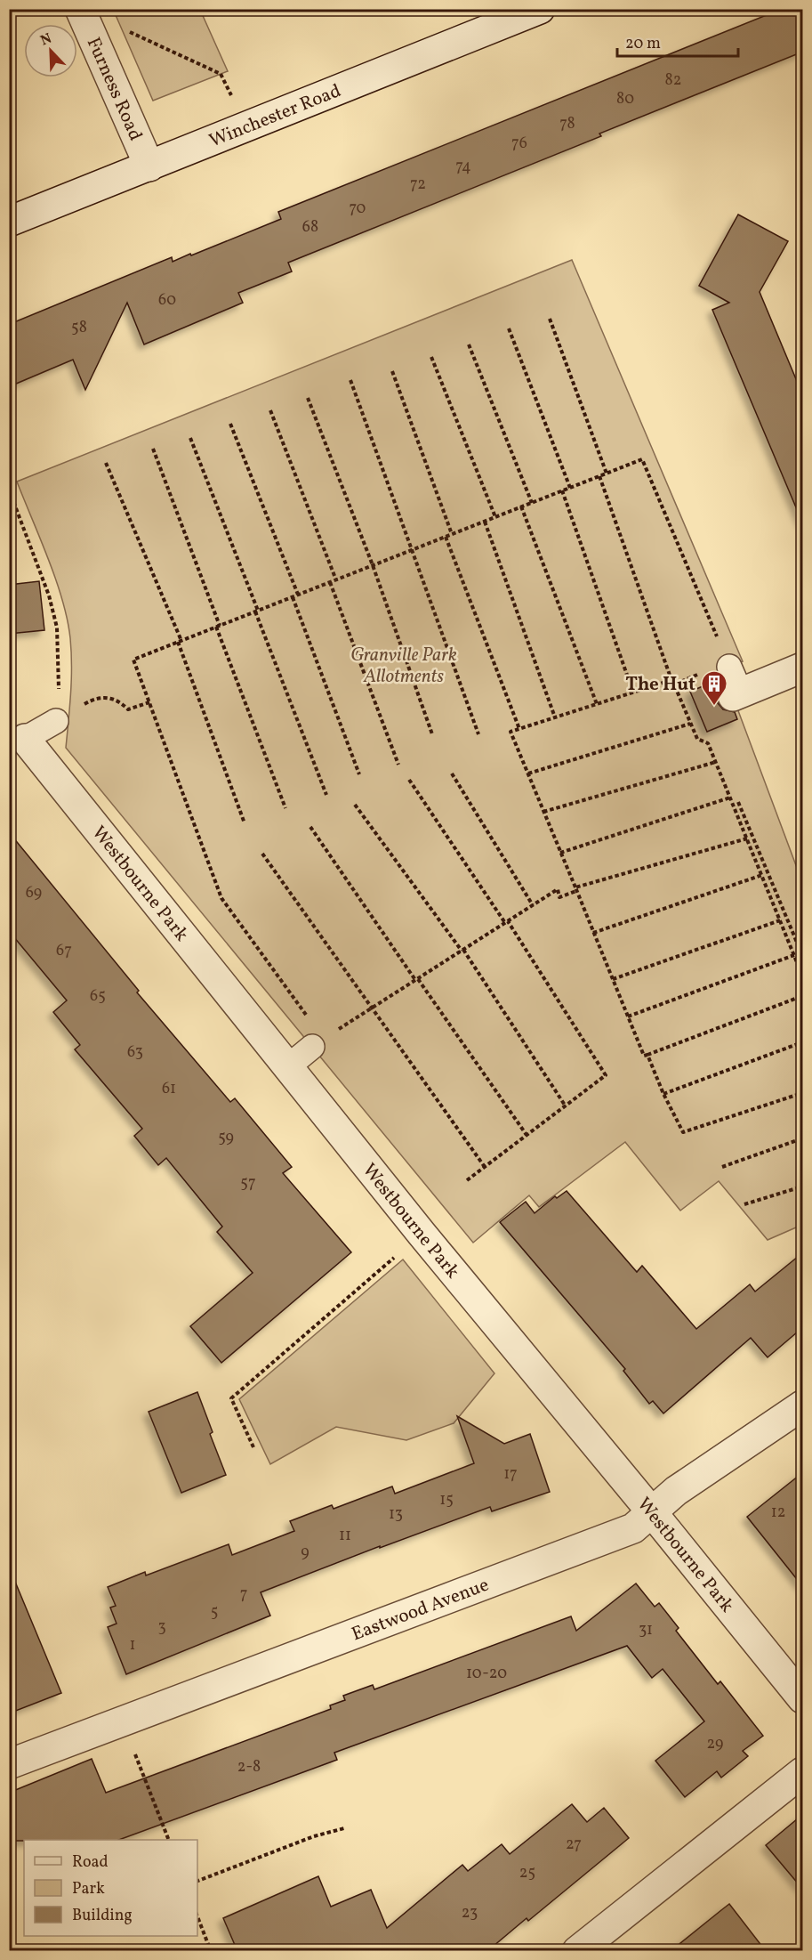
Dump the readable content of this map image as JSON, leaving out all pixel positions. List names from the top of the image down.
{
  "streets": {
    "street": [
      "Furness Road",
      "Winchester Road",
      "Westbourne Park",
      "Eastwood Avenue"
    ]
  },
  "crossings": [
    ["Furness Road", "Winchester Road"],
    ["Westbourne Park", "Eastwood Avenue"]
  ],
  "parks": ["Granville Park Allotments"],
  "places": {
    "building": ["The Hut"]
  },
  "house_numbers": [
    "82",
    "80",
    "78",
    "76",
    "74",
    "72",
    "70",
    "68",
    "60",
    "58",
    "69",
    "67",
    "65",
    "63",
    "61",
    "59",
    "57",
    "17",
    "15",
    "12",
    "13",
    "11",
    "9",
    "7",
    "5",
    "3",
    "31",
    "1",
    "10-20",
    "29",
    "2-8",
    "27",
    "25",
    "23"
  ],
  "legend": ["Road", "Park", "Building"],
  "scale_bar": "20 m",
  "north": "top left"
}
